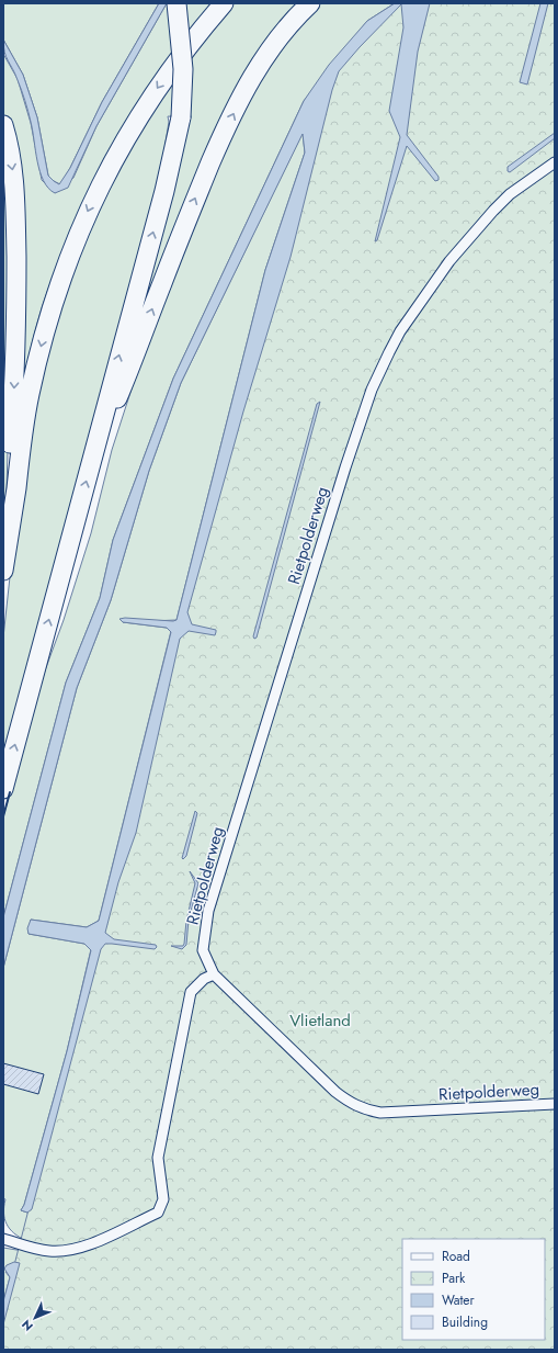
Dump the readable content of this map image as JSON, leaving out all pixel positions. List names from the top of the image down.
{
  "streets": {
    "street": ["Rietpolderweg"]
  },
  "parks": ["Vlietland"],
  "legend": [
    "Road",
    "Park",
    "Water",
    "Building"
  ],
  "north": "bottom left"
}
